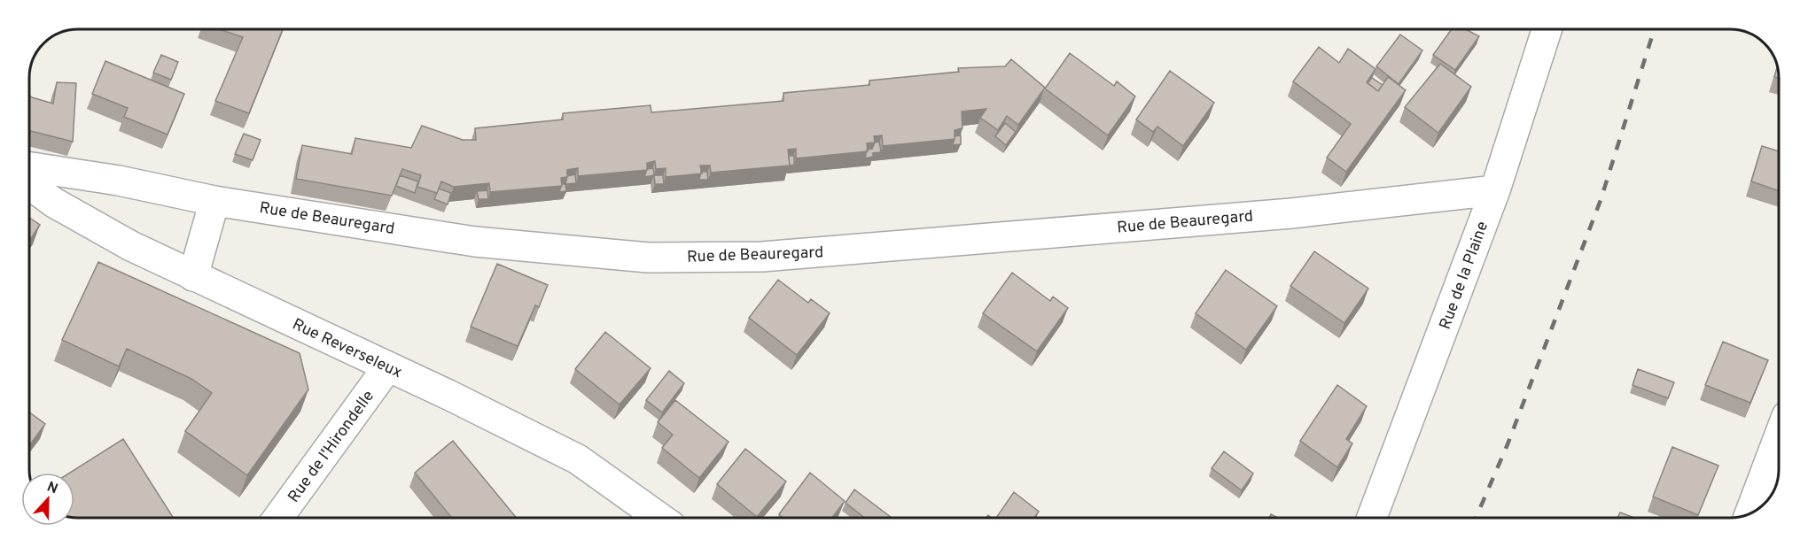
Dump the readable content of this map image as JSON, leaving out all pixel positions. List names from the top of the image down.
{
  "streets": {
    "street": [
      "Rue de Beauregard",
      "Rue de la Plaine",
      "Rue Reverseleux",
      "Rue de l'Hirondelle"
    ]
  },
  "crossings": [
    ["Rue de Beauregard", "Rue de la Plaine"],
    ["Rue Reverseleux", "Rue de l'Hirondelle"]
  ],
  "north": "top"
}
